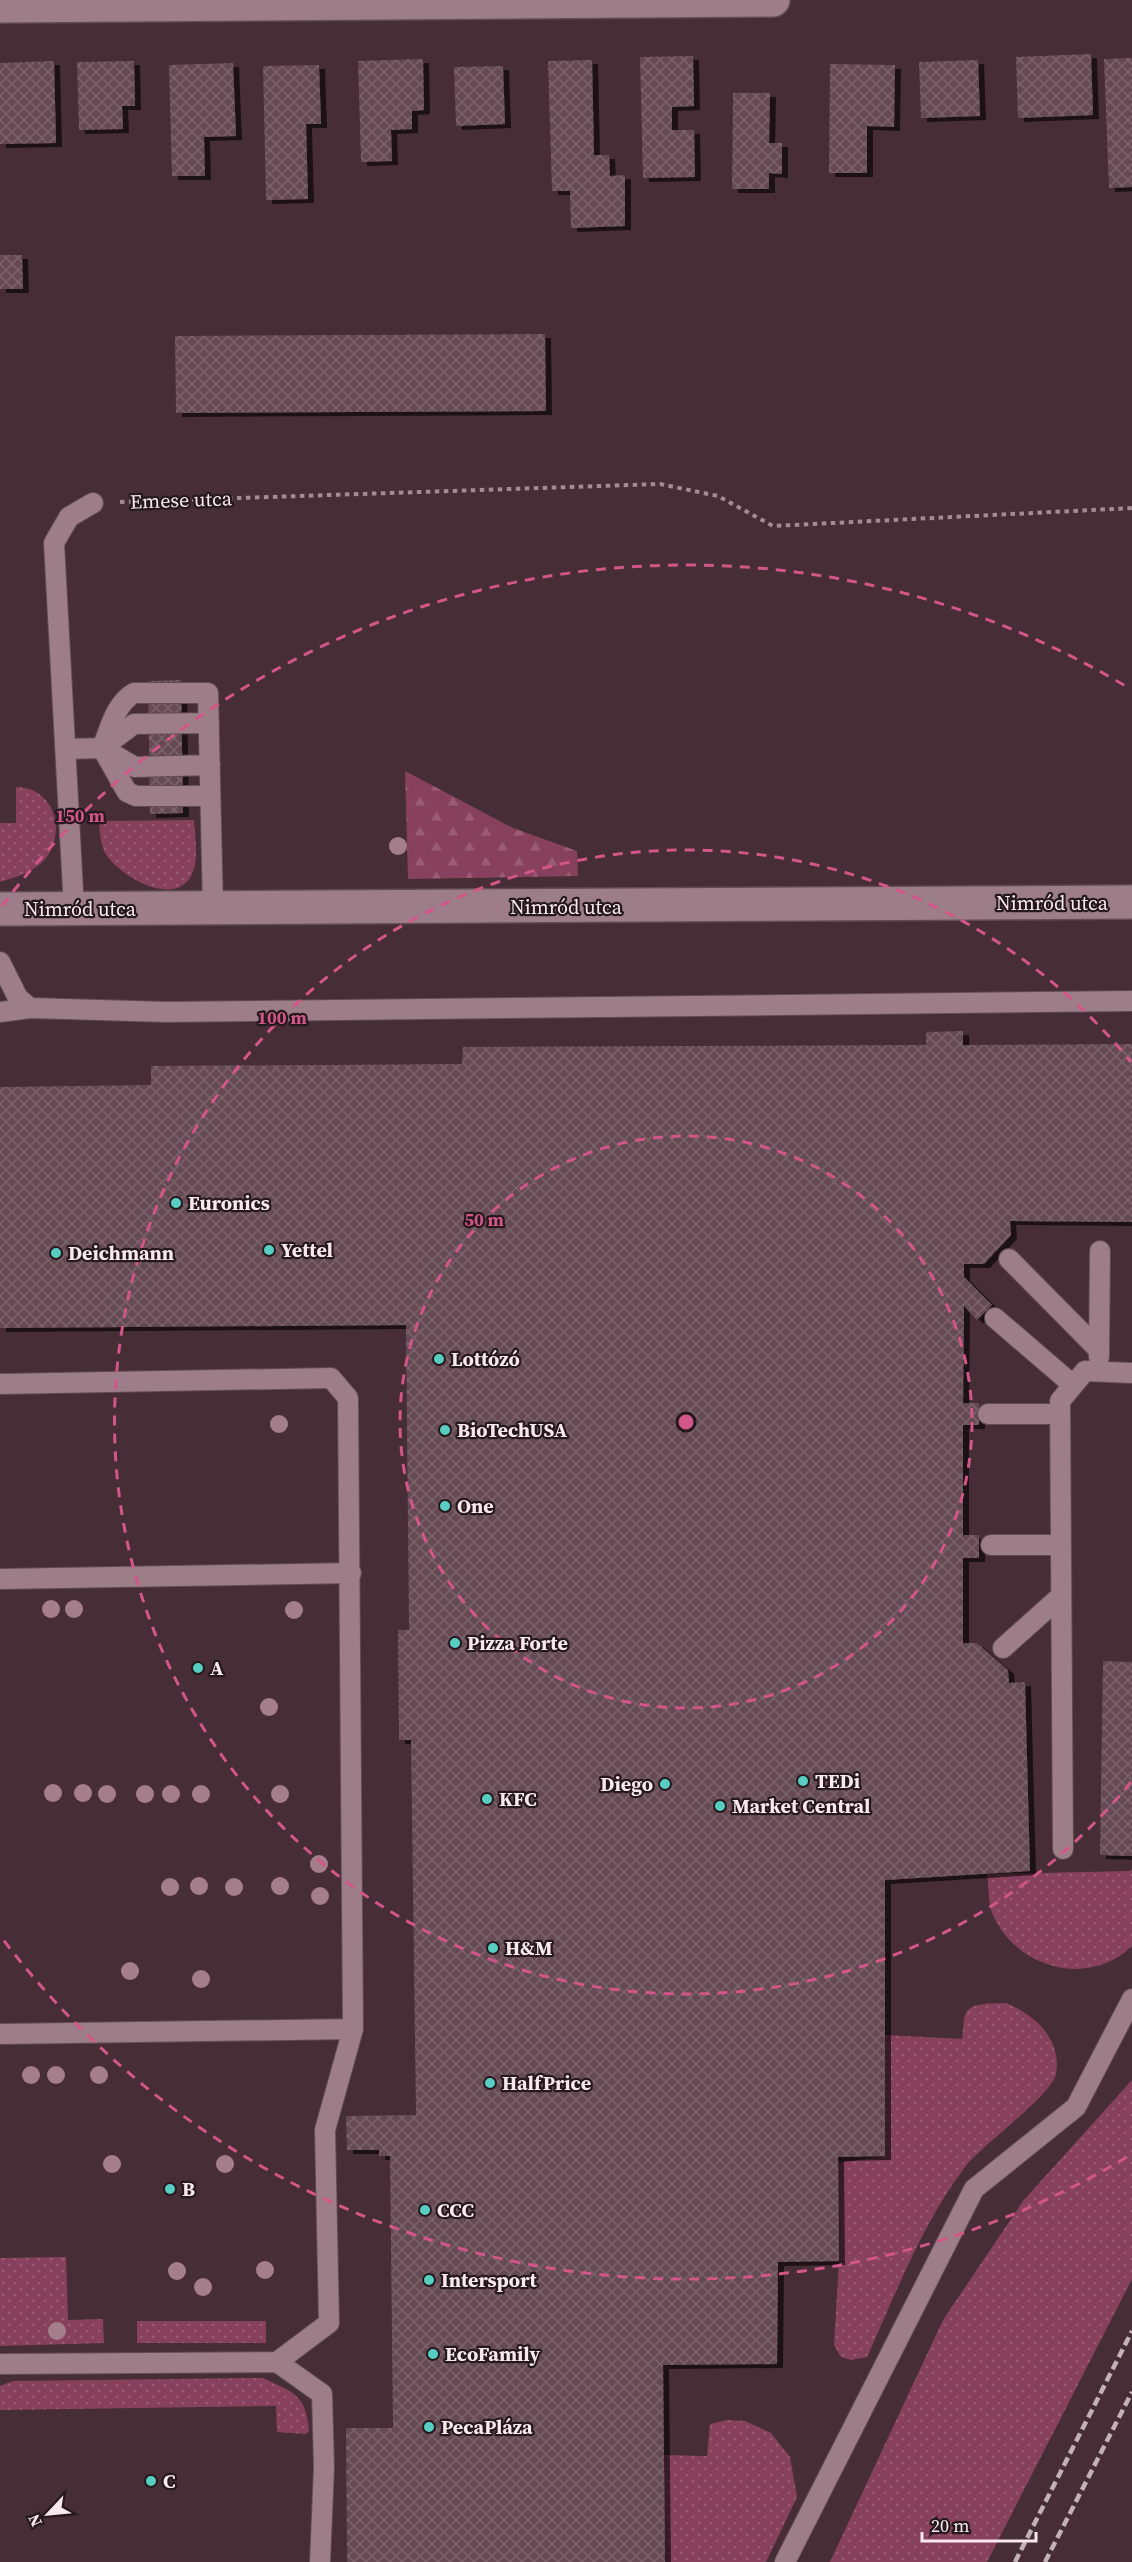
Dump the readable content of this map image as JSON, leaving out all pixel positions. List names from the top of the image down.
{
  "streets": {
    "street": ["Nimród utca"],
    "path": ["Emese utca"]
  },
  "places": [
    "Euronics",
    "Yettel",
    "Deichmann",
    "Lottózó",
    "BioTechUSA",
    "One",
    "Pizza Forte",
    "A",
    "TEDi",
    "Diego",
    "KFC",
    "Market Central",
    "H&M",
    "HalfPrice",
    "B",
    "CCC",
    "Intersport",
    "EcoFamily",
    "PecaPláza",
    "C"
  ],
  "scale_bar": "20 m",
  "north": "bottom left",
  "rings": ["150 m", "100 m", "50 m"]
}
